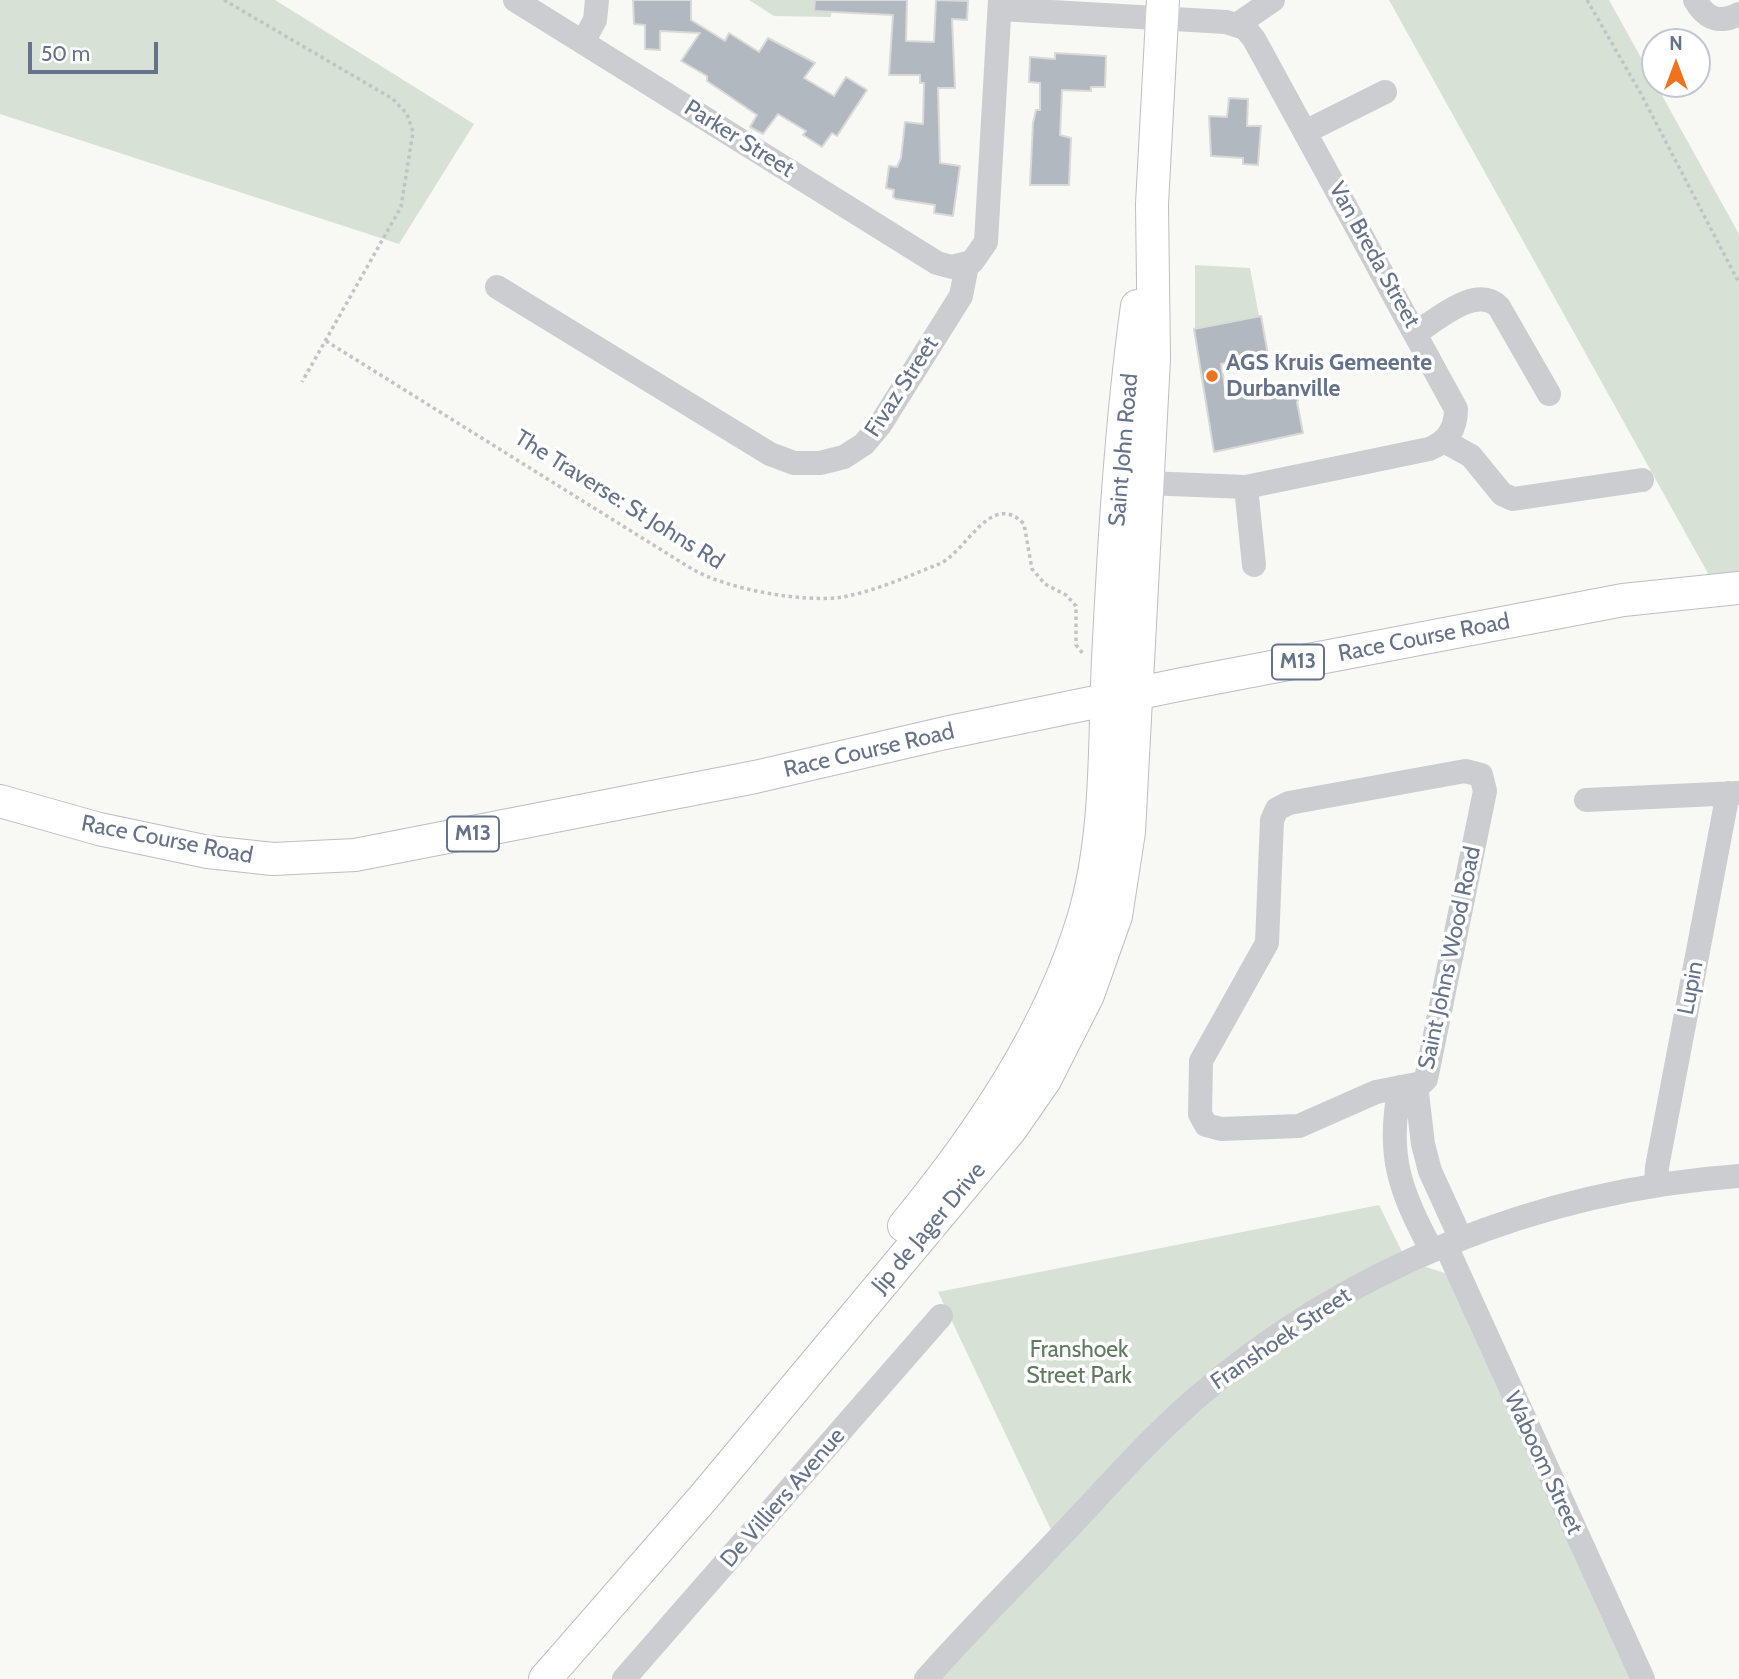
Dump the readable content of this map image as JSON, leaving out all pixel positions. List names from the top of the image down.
{
  "streets": {
    "main road": [
      "Saint John Road",
      "Race Course Road",
      "M13",
      "Jip de Jager Drive"
    ],
    "street": [
      "Parker Street",
      "Van Breda Street",
      "Fivaz Street",
      "Saint Johns Wood Road",
      "Lupin",
      "Franshoek Street",
      "Waboom Street",
      "De Villiers Avenue"
    ],
    "path": ["The Traverse: St Johns Rd"]
  },
  "crossings": [
    ["Parker Street", "Fivaz Street"],
    ["Fivaz Street", "Saint John Road"],
    ["Saint John Road", "Race Course Road"],
    ["Saint John Road", "Jip de Jager Drive"],
    ["Race Course Road", "Jip de Jager Drive"],
    ["Saint Johns Wood Road", "Waboom Street"],
    ["Lupin", "Franshoek Street"],
    ["Franshoek Street", "Waboom Street"]
  ],
  "parks": ["Franshoek Street Park"],
  "places": ["AGS Kruis Gemeente Durbanville"],
  "scale_bar": "50 m",
  "north": "top"
}
